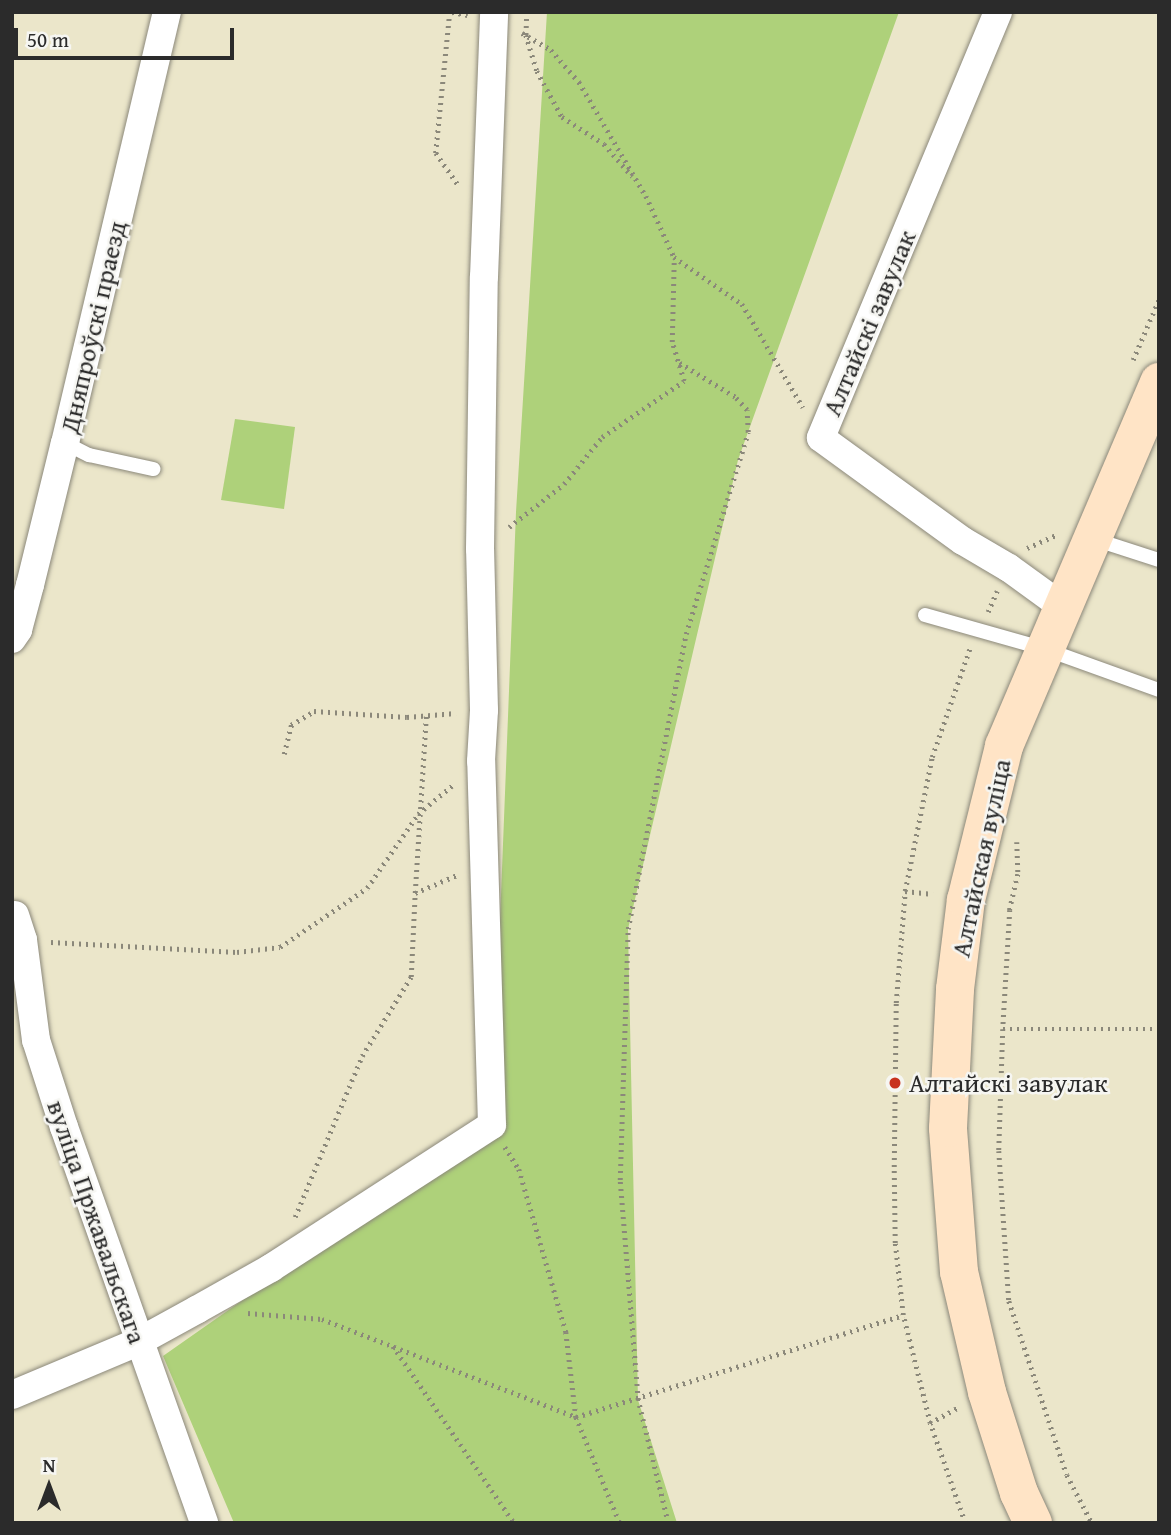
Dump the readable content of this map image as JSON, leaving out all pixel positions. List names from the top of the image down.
{
  "streets": {
    "main road": ["Алтайская вуліца"],
    "street": ["Алтайскі завулак", "Дняпроўскі праезд", "вуліца Пржавальскага"]
  },
  "crossings": [
    ["Алтайскі завулак", "Алтайская вуліца"]
  ],
  "places": ["Алтайскі завулак"],
  "scale_bar": "50 m",
  "north": "top"
}
